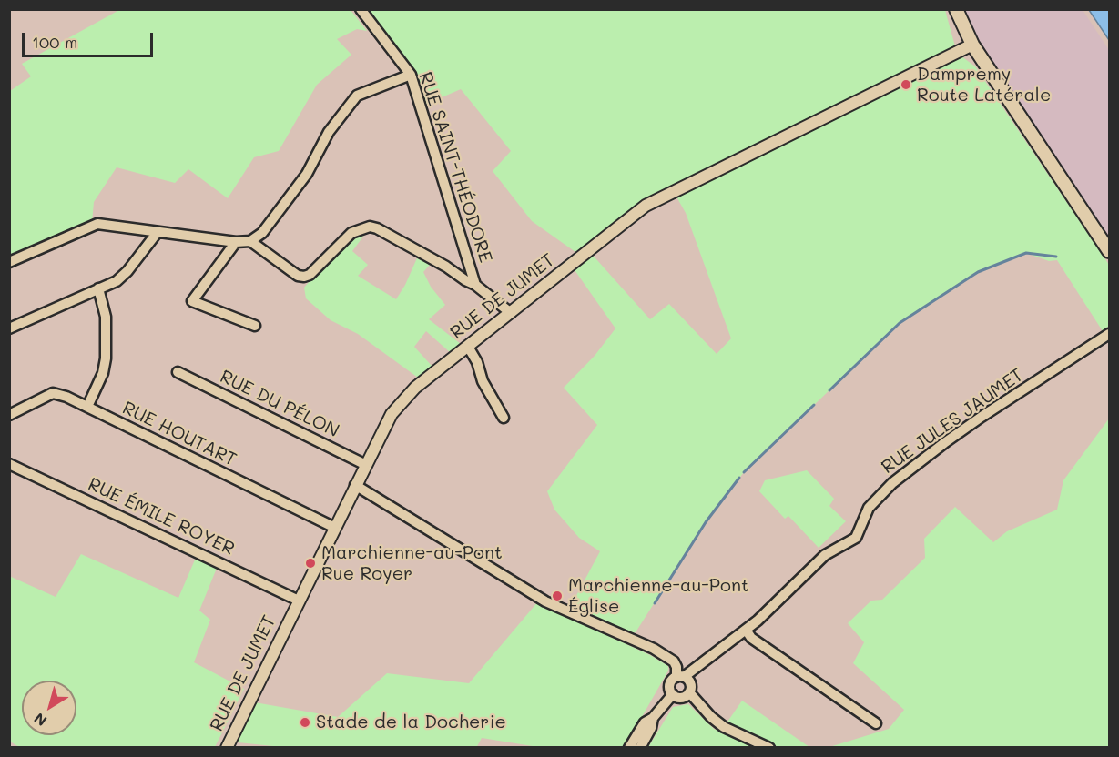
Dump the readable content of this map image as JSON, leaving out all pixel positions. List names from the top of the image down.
{
  "streets": {
    "street": [
      "RUE SAINT-THÉODORE",
      "RUE DE JUMET",
      "RUE DU PÉLON",
      "RUE JULES JAUMET",
      "RUE HOUTART",
      "RUE ÉMILE ROYER"
    ]
  },
  "crossings": [
    ["RUE SAINT-THÉODORE", "RUE DE JUMET"],
    ["RUE DE JUMET", "RUE DU PÉLON"],
    ["RUE DE JUMET", "RUE HOUTART"],
    ["RUE DE JUMET", "RUE ÉMILE ROYER"]
  ],
  "places": [
    "Dampremy Route Latérale",
    "Marchienne-au-Pont Rue Royer",
    "Marchienne-au-Pont Église",
    "Stade de la Docherie"
  ],
  "scale_bar": "100 m",
  "north": "bottom left"
}
